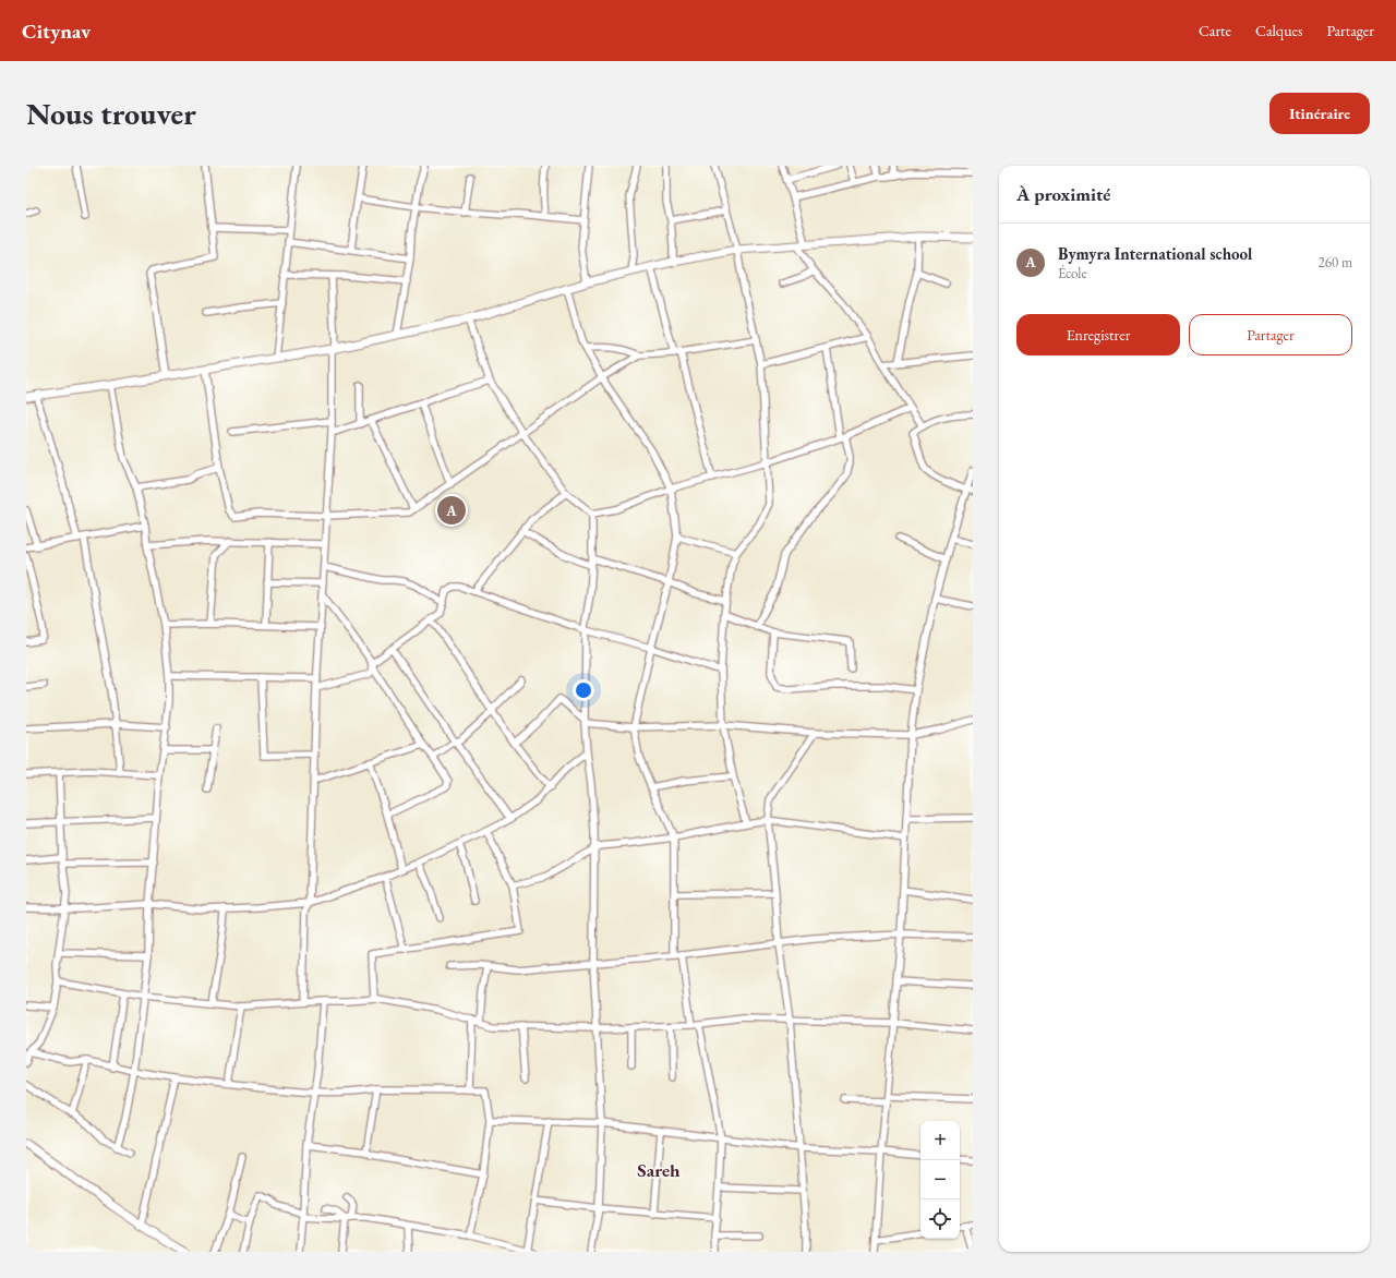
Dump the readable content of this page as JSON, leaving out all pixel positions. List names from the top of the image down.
{
  "districts": ["Sareh"],
  "page": {
    "header": "Citynav",
    "nav": ["Carte", "Calques", "Partager"],
    "buttons": [
      "Itinéraire",
      ["Enregistrer", "Partager"]
    ],
    "title": "Nous trouver",
    "heading": "À proximité",
    "list": [
      {
        "mark": "A",
        "name": "Bymyra International school",
        "note": "École",
        "value": "260 m"
      }
    ],
    "pins": "A",
    "map_buttons": ["+", "−"]
  }
}
